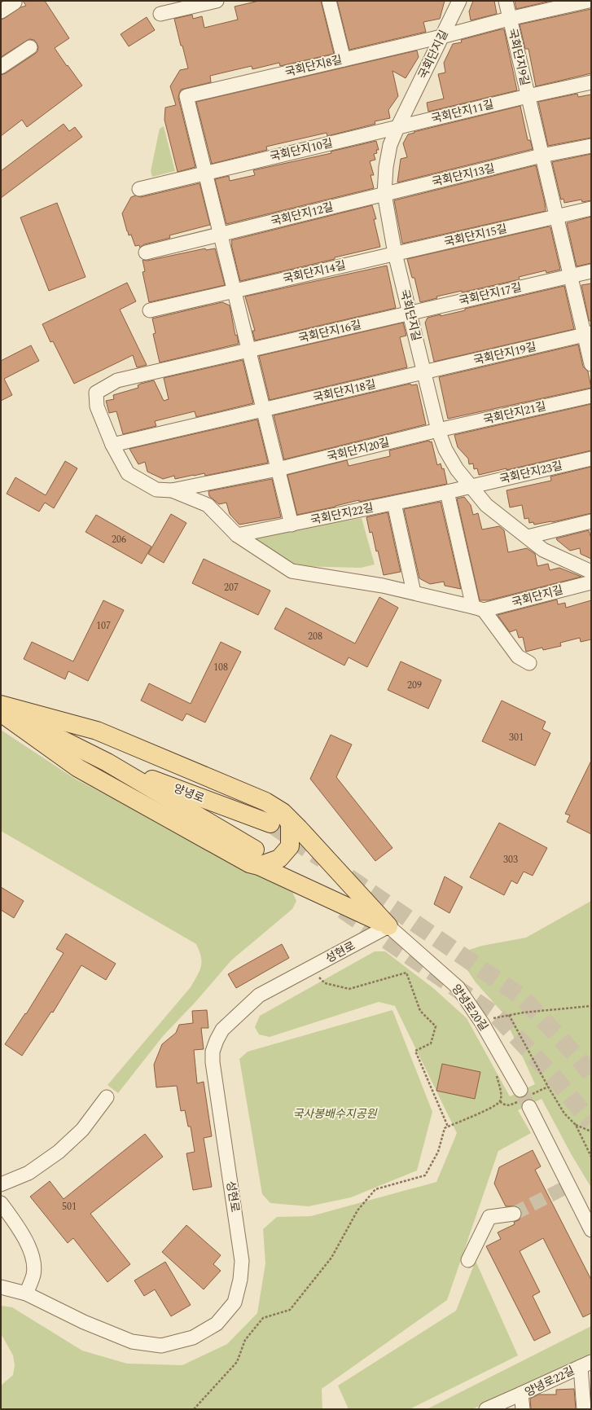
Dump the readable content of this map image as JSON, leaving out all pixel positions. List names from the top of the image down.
{
  "streets": {
    "main road": ["양녕로"],
    "street": [
      "국회단지길",
      "국회단지9길",
      "국회단지8길",
      "국회단지11길",
      "국회단지10길",
      "국회단지13길",
      "국회단지12길",
      "국회단지15길",
      "국회단지14길",
      "국회단지17길",
      "국회단지16길",
      "국회단지19길",
      "국회단지18길",
      "국회단지21길",
      "국회단지20길",
      "국회단지23길",
      "국회단지22길",
      "성현로",
      "양녕로20길",
      "양녕로22길"
    ]
  },
  "crossings": [
    ["국회단지길", "국회단지9길"],
    ["국회단지길", "국회단지8길"],
    ["국회단지길", "국회단지11길"],
    ["국회단지길", "국회단지10길"],
    ["국회단지길", "국회단지13길"],
    ["국회단지길", "국회단지12길"],
    ["국회단지길", "국회단지15길"],
    ["국회단지길", "국회단지14길"],
    ["국회단지길", "국회단지17길"],
    ["국회단지길", "국회단지16길"],
    ["국회단지길", "국회단지19길"],
    ["국회단지길", "국회단지18길"],
    ["국회단지길", "국회단지21길"],
    ["국회단지길", "국회단지20길"],
    ["국회단지길", "국회단지23길"],
    ["국회단지길", "국회단지22길"],
    ["국회단지9길", "국회단지8길"],
    ["국회단지9길", "국회단지11길"],
    ["국회단지8길", "국회단지10길"],
    ["국회단지11길", "국회단지10길"],
    ["국회단지13길", "국회단지12길"],
    ["국회단지15길", "국회단지14길"],
    ["국회단지17길", "국회단지16길"],
    ["국회단지16길", "국회단지18길"],
    ["국회단지19길", "국회단지18길"],
    ["국회단지21길", "국회단지20길"],
    ["국회단지23길", "국회단지22길"],
    ["성현로", "양녕로20길"]
  ],
  "parks": ["국사봉배수지공원"],
  "house_numbers": [
    "206",
    "207",
    "107",
    "208",
    "108",
    "209",
    "301",
    "303",
    "501"
  ]
}
